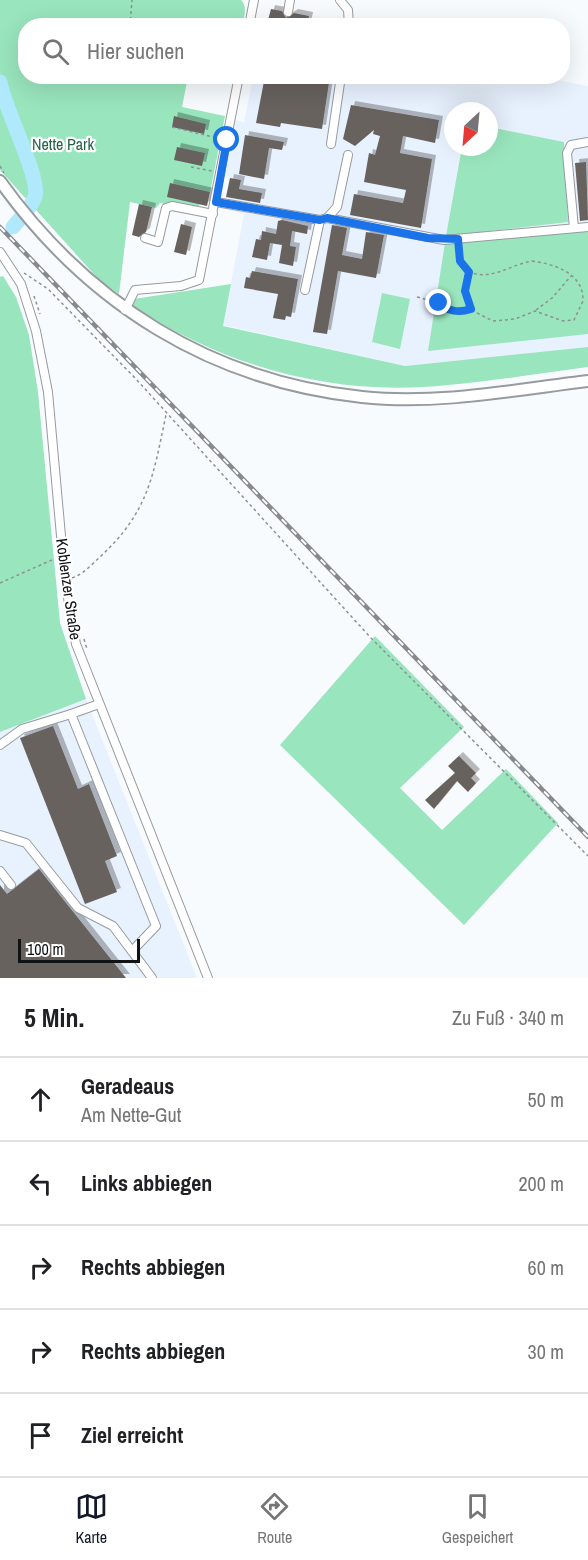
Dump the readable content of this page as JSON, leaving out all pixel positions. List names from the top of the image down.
{
  "streets": {
    "street": ["Koblenzer Straße"]
  },
  "parks": ["Nette Park"],
  "scale_bar": "100 m",
  "north": "bottom left",
  "page": {
    "search": "Hier suchen",
    "scale": "100 m",
    "heading": ["5 Min.", "Zu Fuß · 340 m"],
    "list": [
      ["Geradeaus", "Am Nette-Gut", "50 m"],
      ["Links abbiegen", "200 m"],
      ["Rechts abbiegen", "60 m"],
      ["Rechts abbiegen", "30 m"],
      "Ziel erreicht"
    ],
    "nav": ["Karte", "Route", "Gespeichert"]
  }
}
